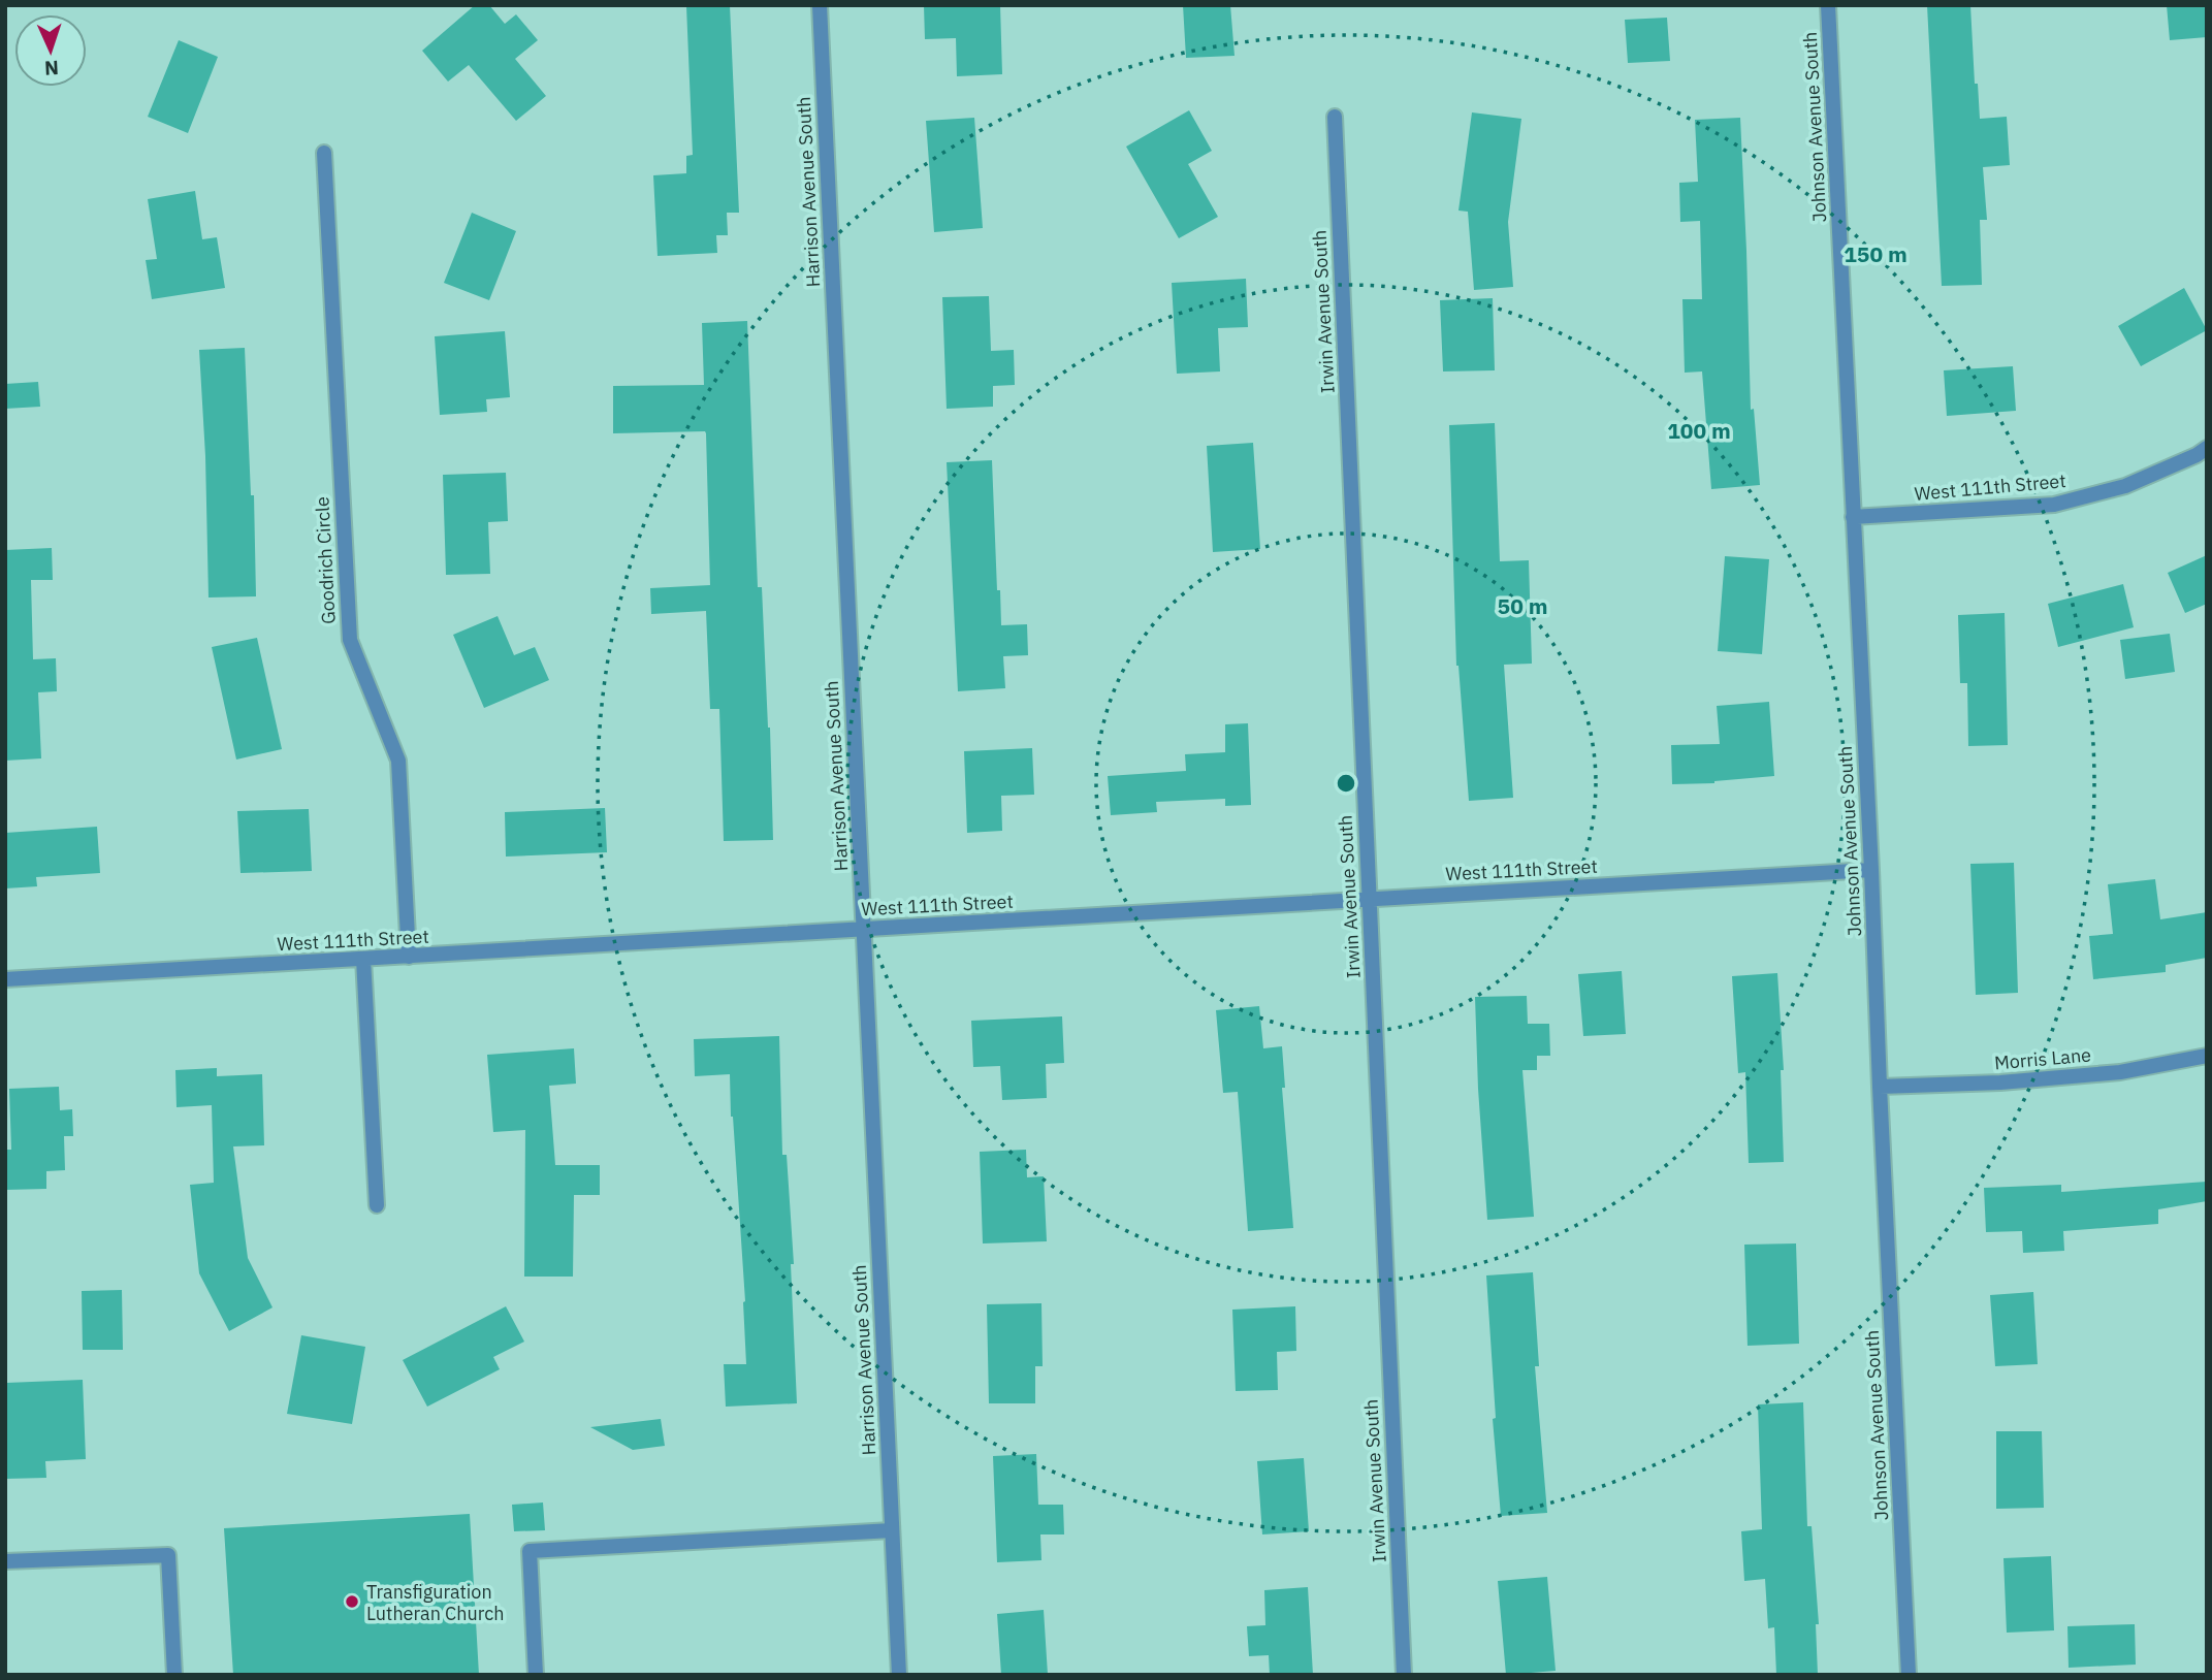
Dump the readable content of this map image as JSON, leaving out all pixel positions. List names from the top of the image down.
{
  "streets": {
    "street": [
      "Johnson Avenue South",
      "Harrison Avenue South",
      "Irwin Avenue South",
      "West 111th Street",
      "Goodrich Circle",
      "Morris Lane"
    ]
  },
  "crossings": [
    ["Johnson Avenue South", "West 111th Street"],
    ["Johnson Avenue South", "Morris Lane"],
    ["Harrison Avenue South", "West 111th Street"],
    ["Irwin Avenue South", "West 111th Street"],
    ["West 111th Street", "Goodrich Circle"]
  ],
  "places": ["Transfiguration Lutheran Church"],
  "north": "bottom",
  "rings": ["150 m", "100 m", "50 m"]
}
